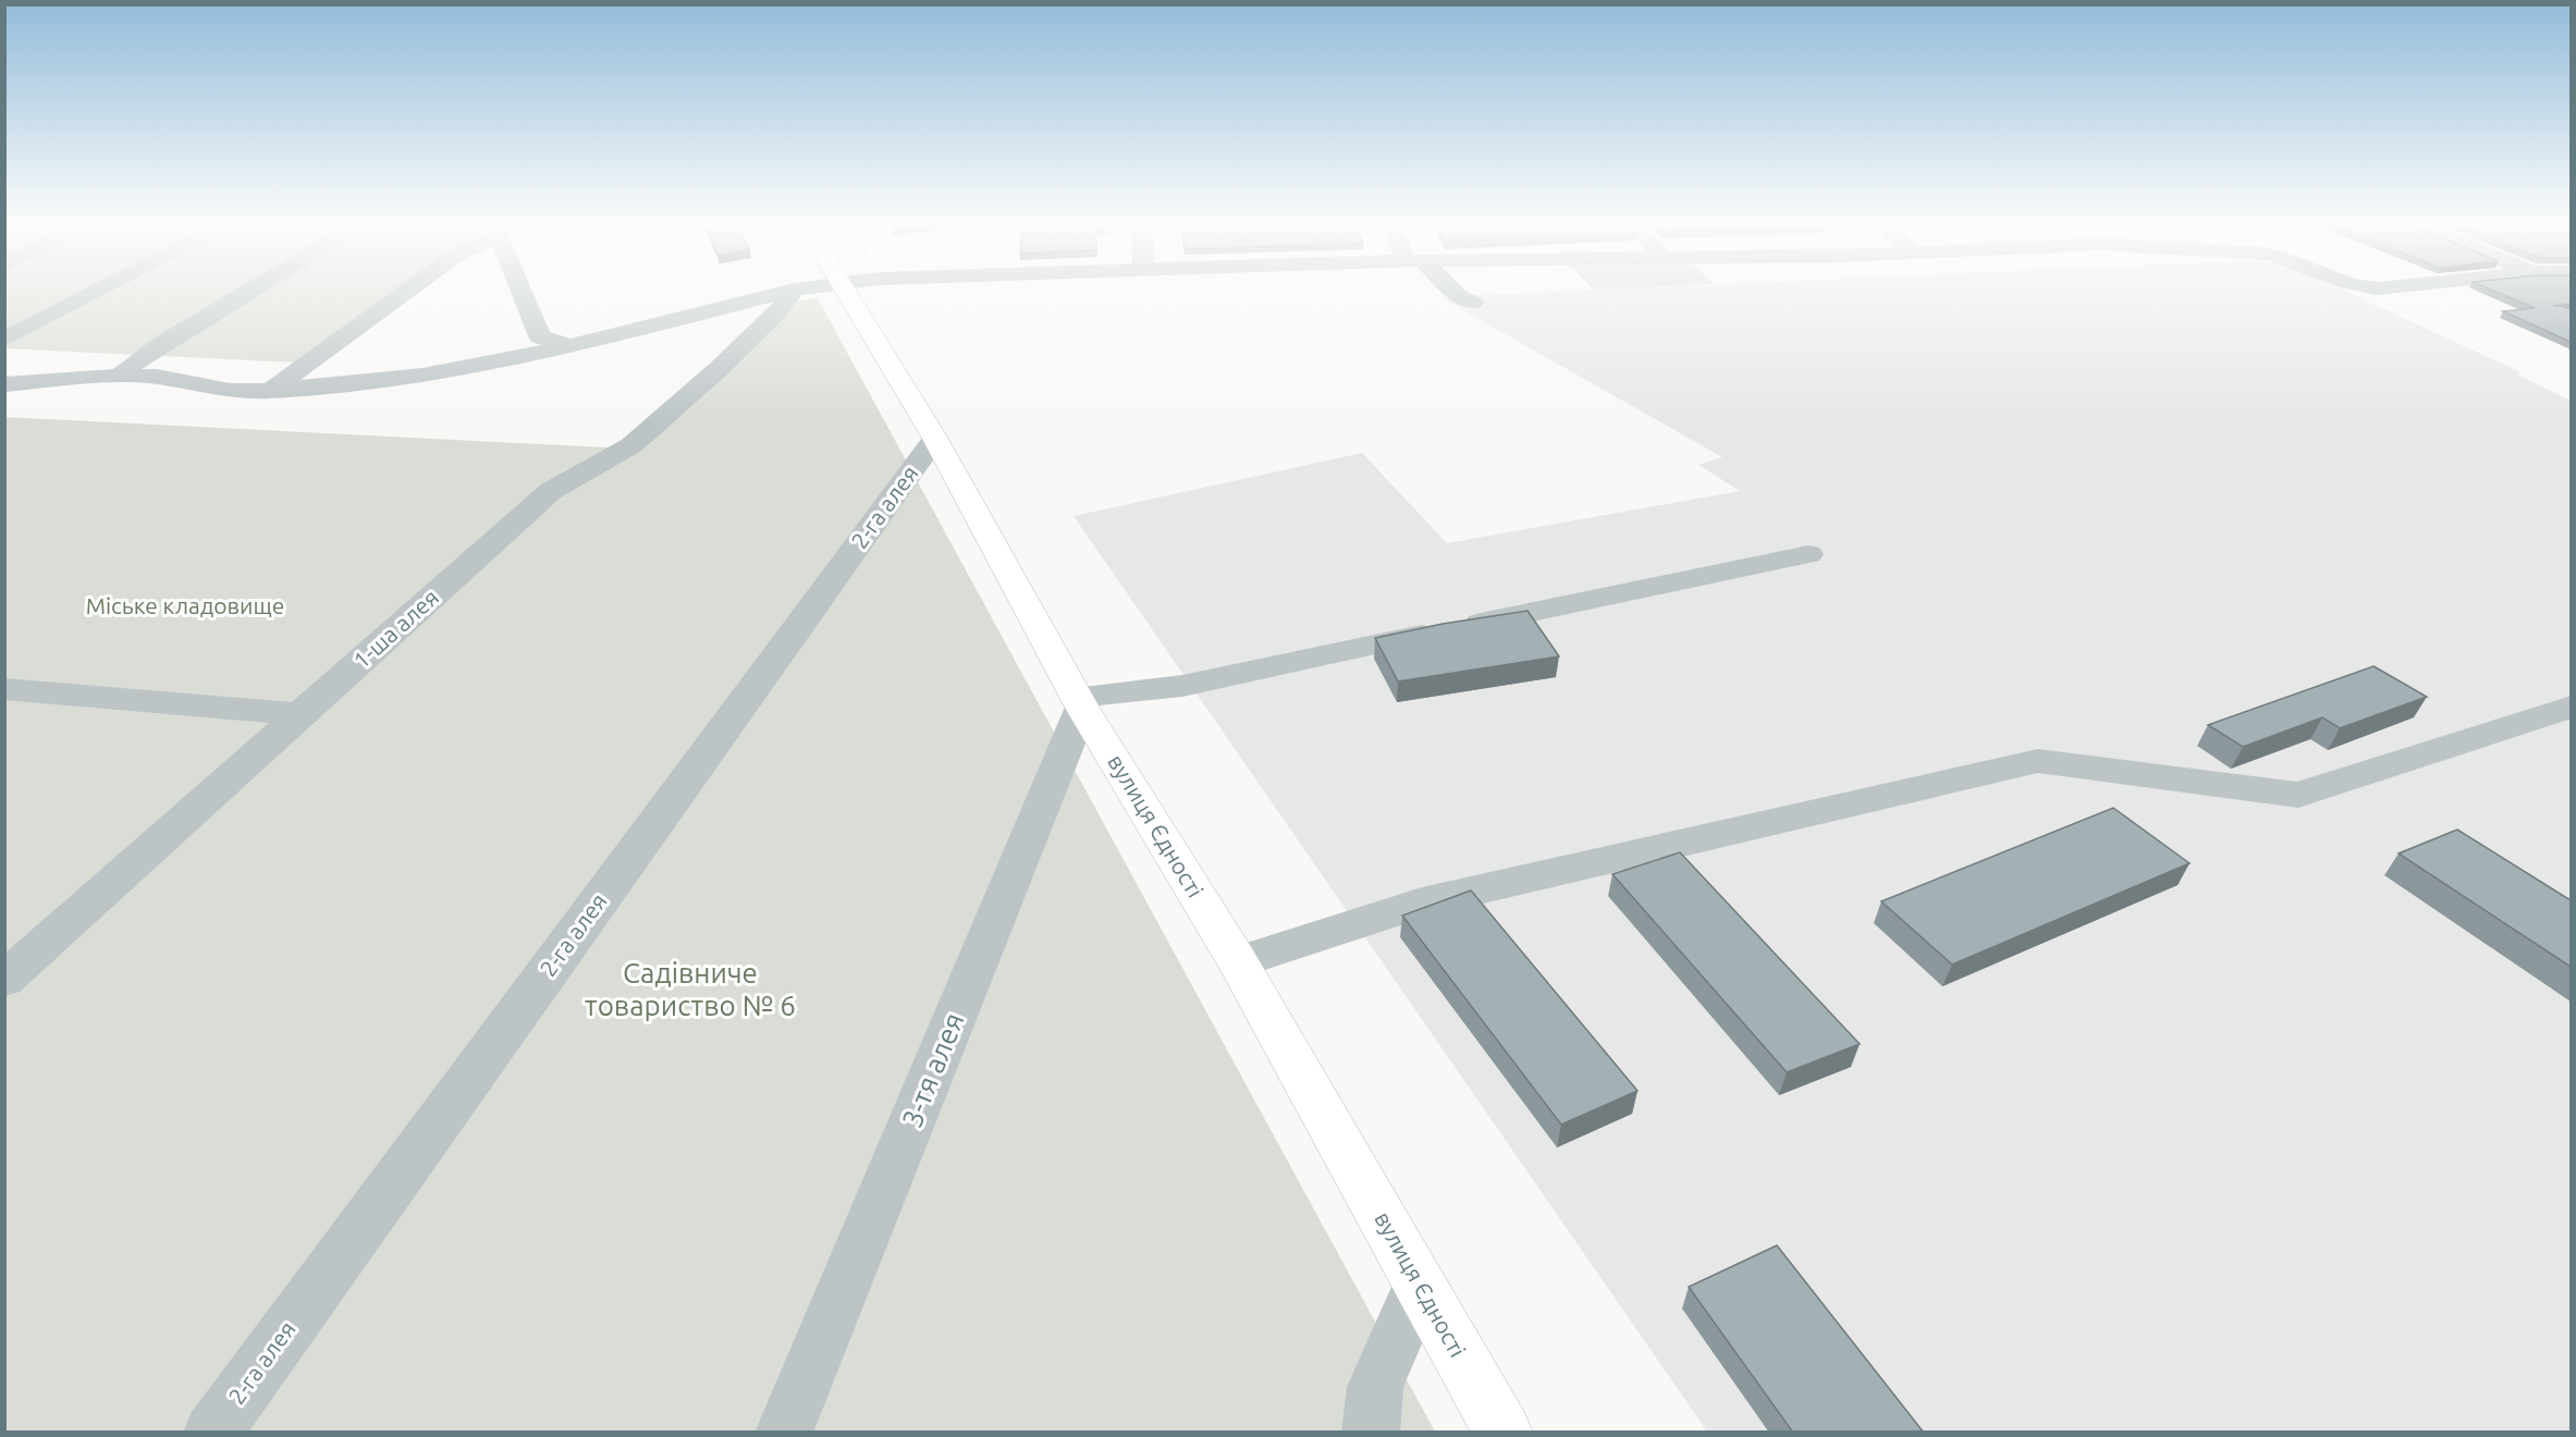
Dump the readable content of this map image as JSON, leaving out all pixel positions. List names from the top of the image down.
{
  "streets": {
    "main road": ["вулиця Єдності"],
    "street": ["2-га алея", "1-ша алея", "3-тя алея"]
  },
  "crossings": [
    ["2-га алея", "вулиця Єдності"],
    ["вулиця Єдності", "3-тя алея"]
  ],
  "parks": ["Міське кладовище", "Садівниче товариство № 6"]
}
